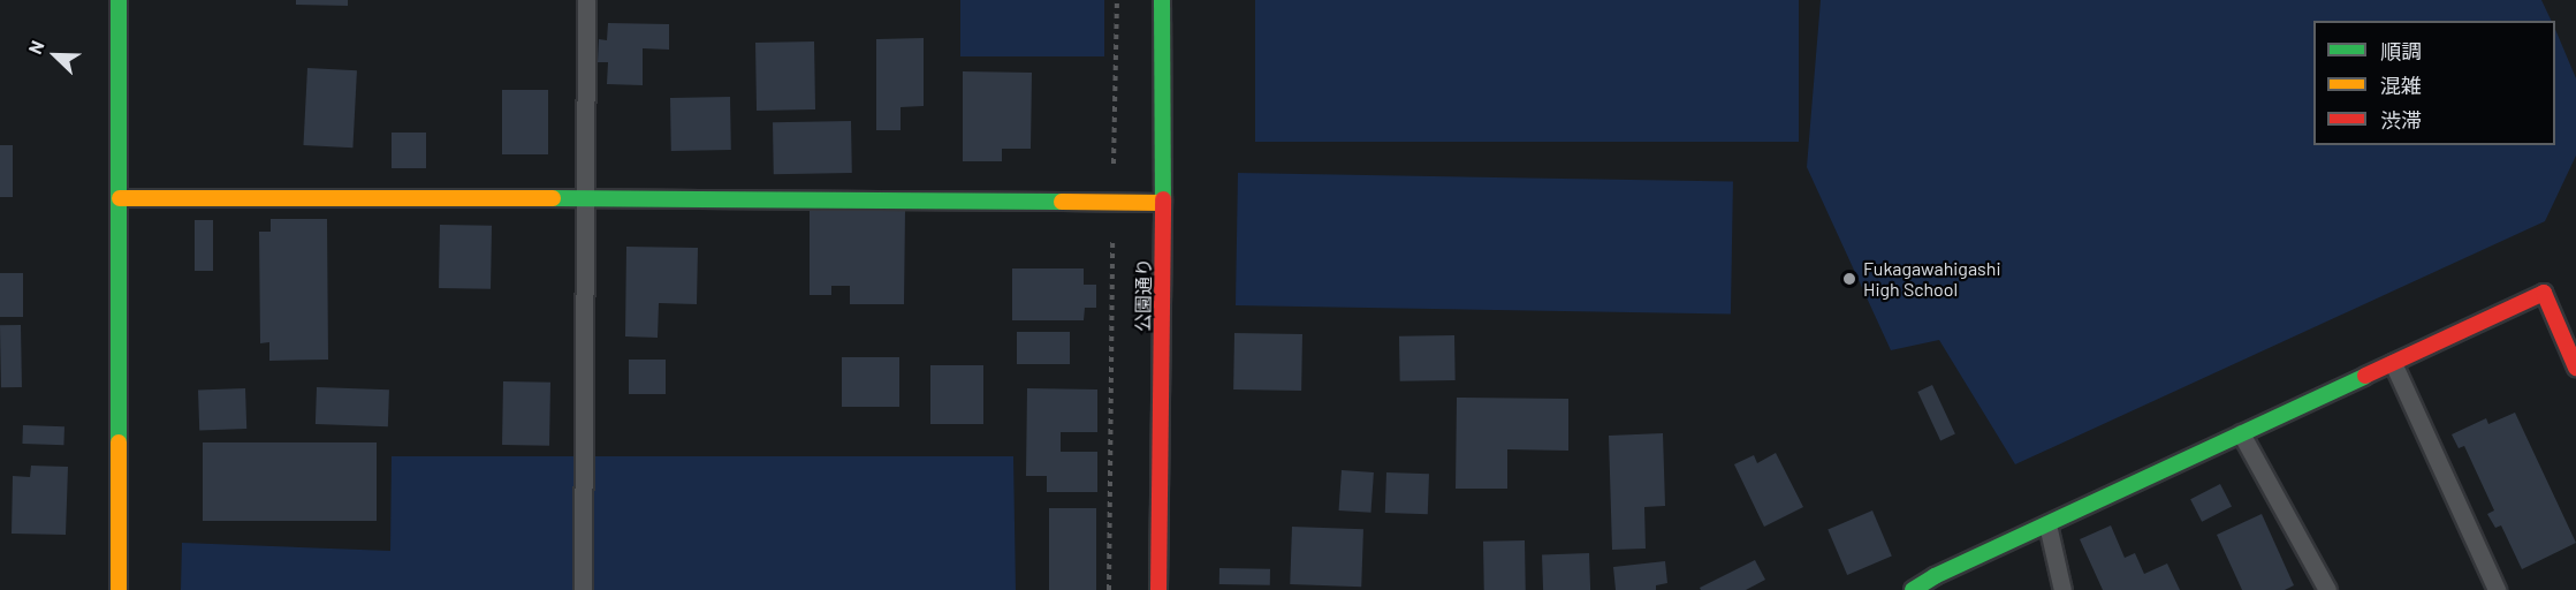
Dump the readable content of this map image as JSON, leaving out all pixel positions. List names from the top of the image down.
{
  "streets": {
    "street": ["公園通り"]
  },
  "places": ["Fukagawahigashi High School"],
  "legend": ["順調", "混雑", "渋滞"],
  "north": "top left"
}
